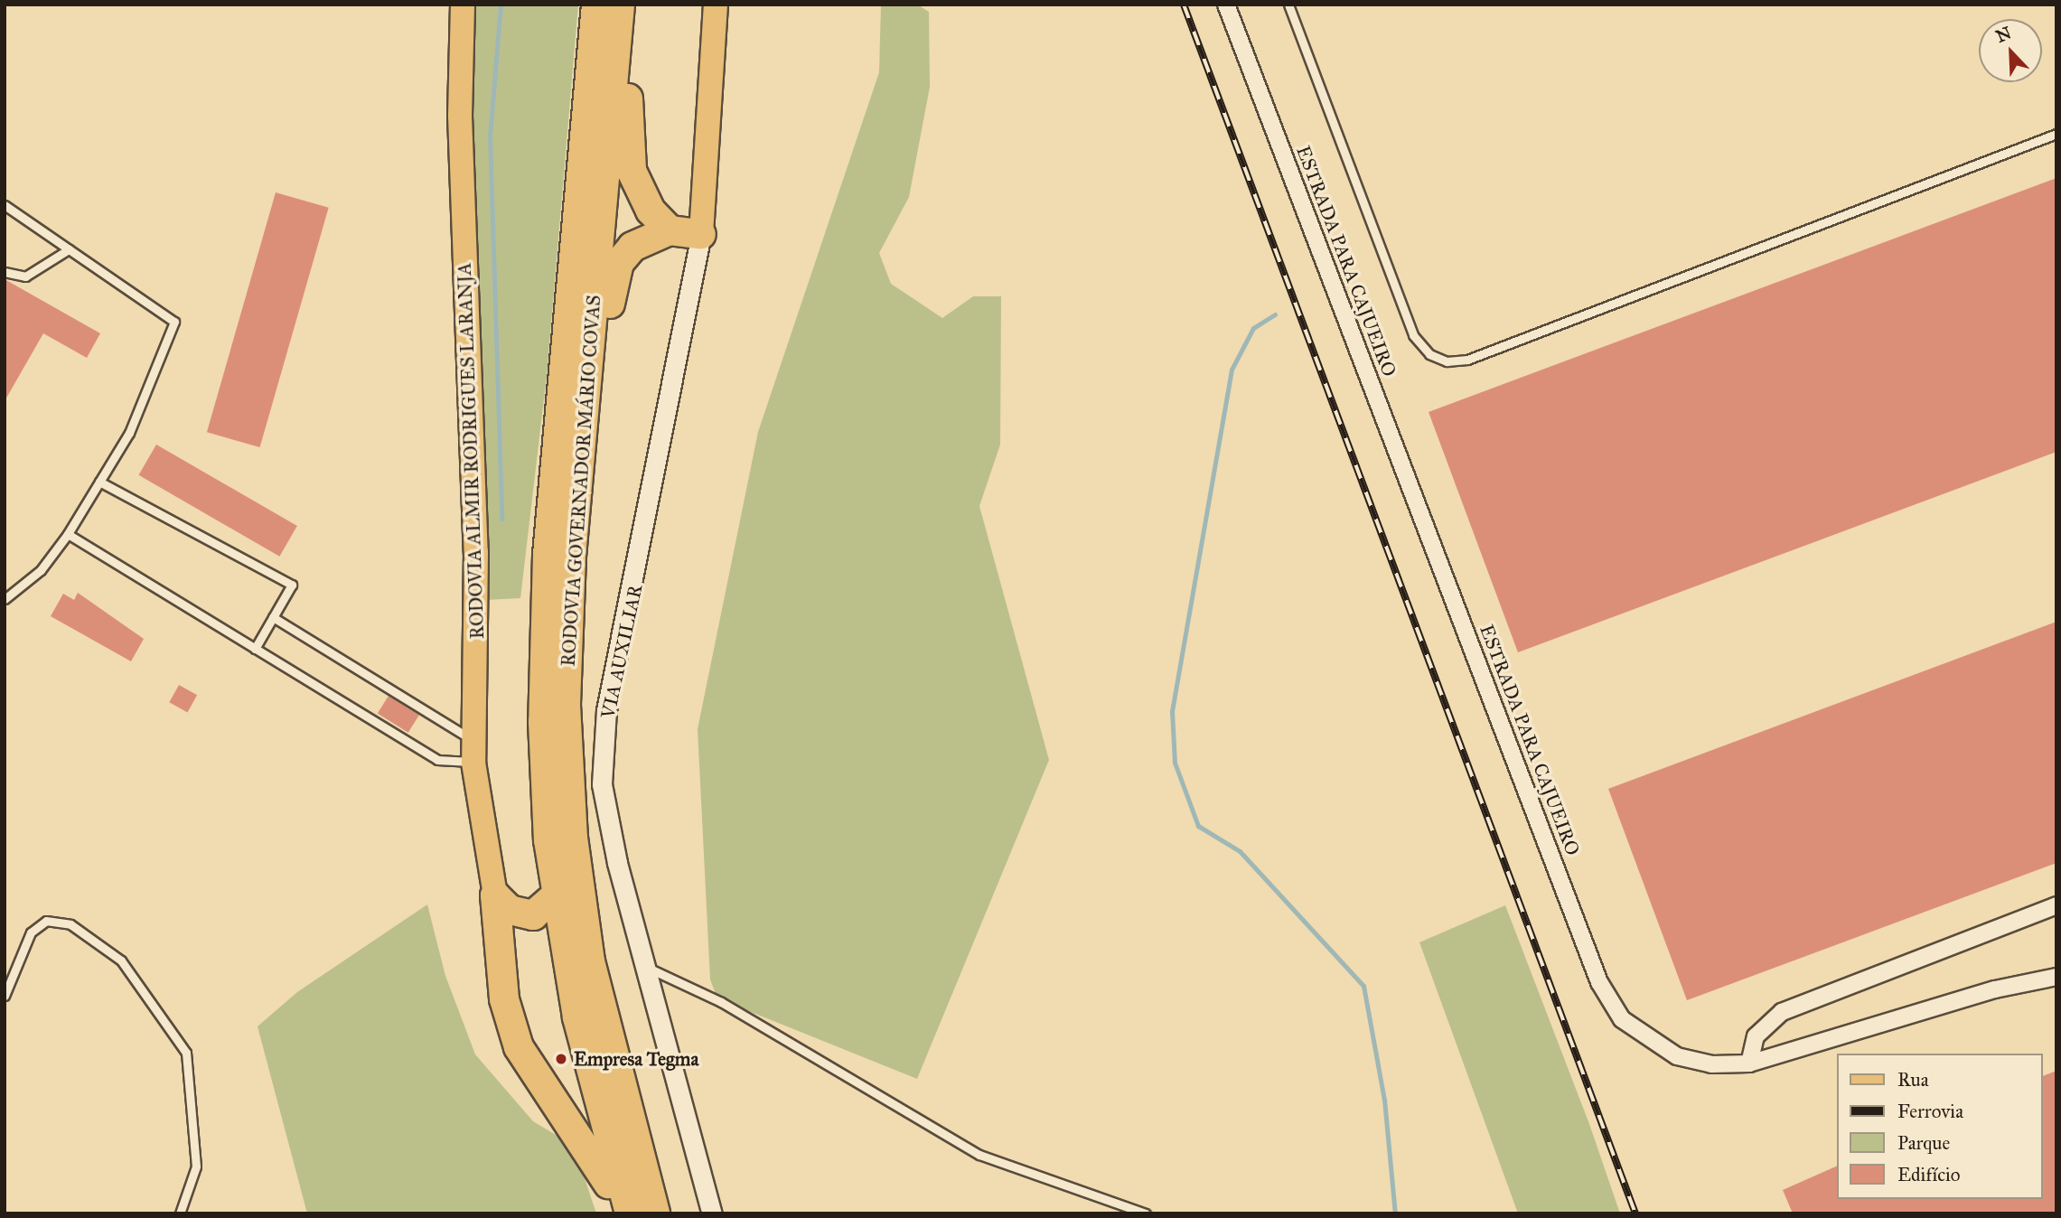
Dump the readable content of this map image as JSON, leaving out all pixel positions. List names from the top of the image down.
{
  "streets": {
    "highway": ["RODOVIA GOVERNADOR MÁRIO COVAS"],
    "main road": ["RODOVIA ALMIR RODRIGUES LARANJA"],
    "street": ["ESTRADA PARA CAJUEIRO", "VIA AUXILIAR"]
  },
  "places": ["Empresa Tegma"],
  "legend": [
    "Rua",
    "Ferrovia",
    "Parque",
    "Edifício"
  ],
  "north": "top left"
}
